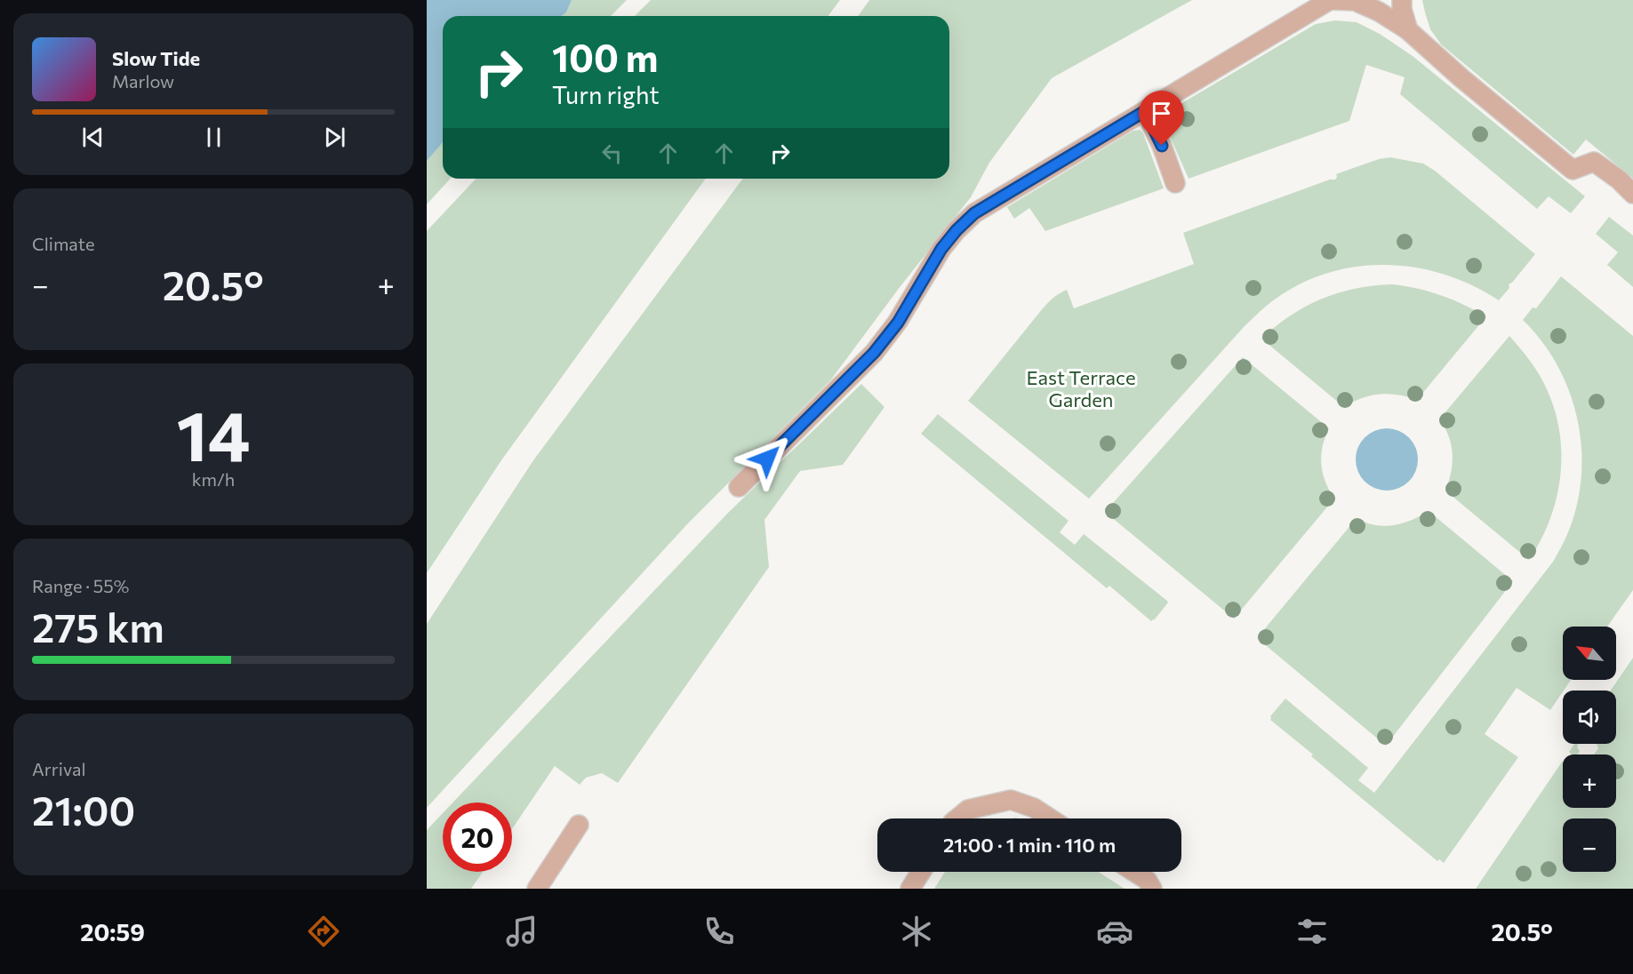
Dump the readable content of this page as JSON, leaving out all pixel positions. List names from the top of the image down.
{
  "parks": ["East Terrace Garden"],
  "north": "top left",
  "page": {
    "turn": ["100 m", "Turn right"],
    "song": ["Slow Tide", "Marlow"],
    "tile": [
      "Climate",
      ["14", "km/h"],
      ["Range · 55%", "275 km"],
      ["Arrival", "21:00"]
    ],
    "heat": ["−", "20.5°", "+"],
    "map_buttons": ["+", "−"],
    "limit": "20",
    "trip": "21:00 · 1 min · 110 m",
    "tabs": ["20:59", "20.5°"]
  }
}
